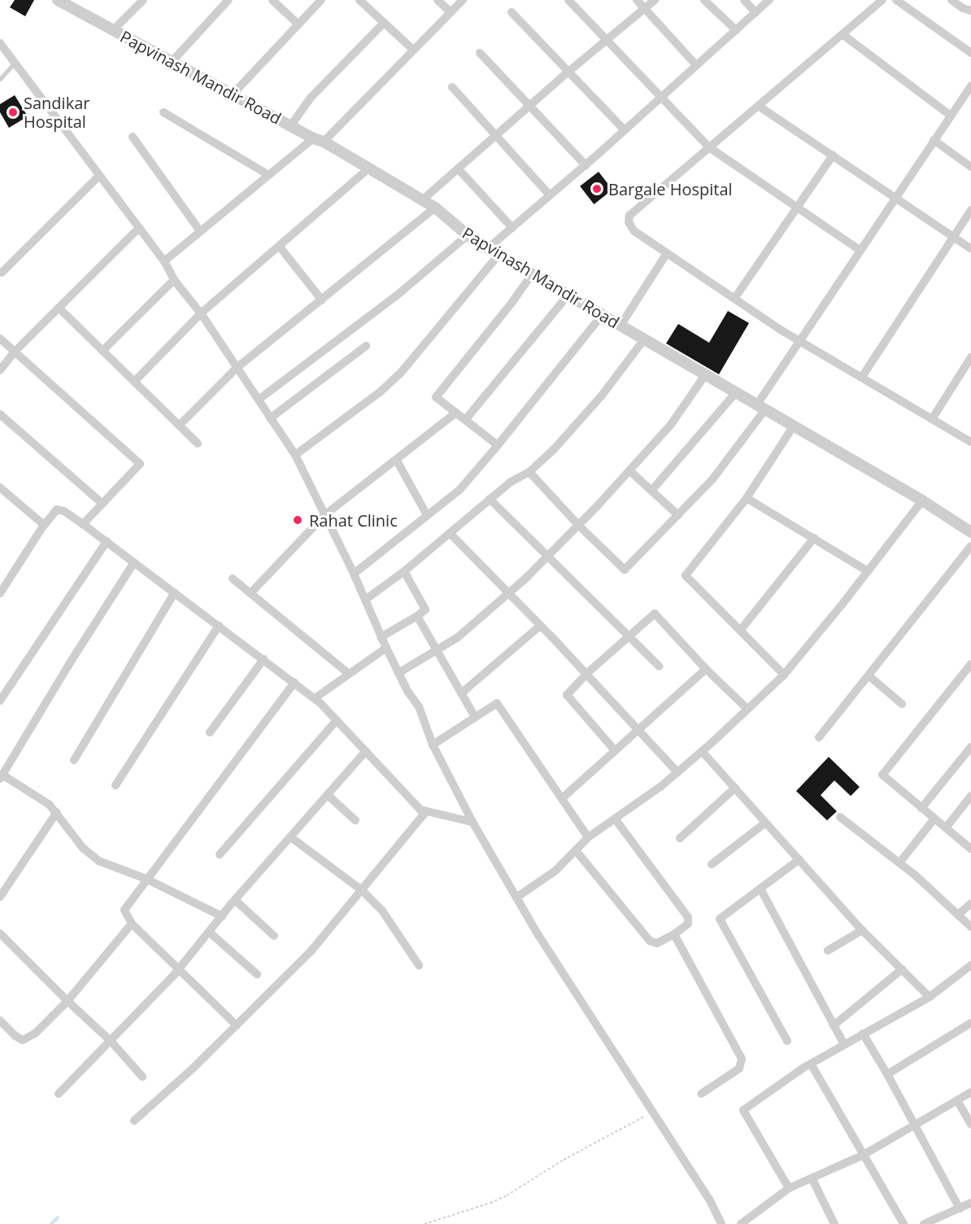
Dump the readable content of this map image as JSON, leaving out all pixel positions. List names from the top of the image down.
{
  "streets": {
    "street": ["Papvinash Mandir Road"]
  },
  "places": ["Sandikar Hospital", "Bargale Hospital", "Rahat Clinic"]
}
